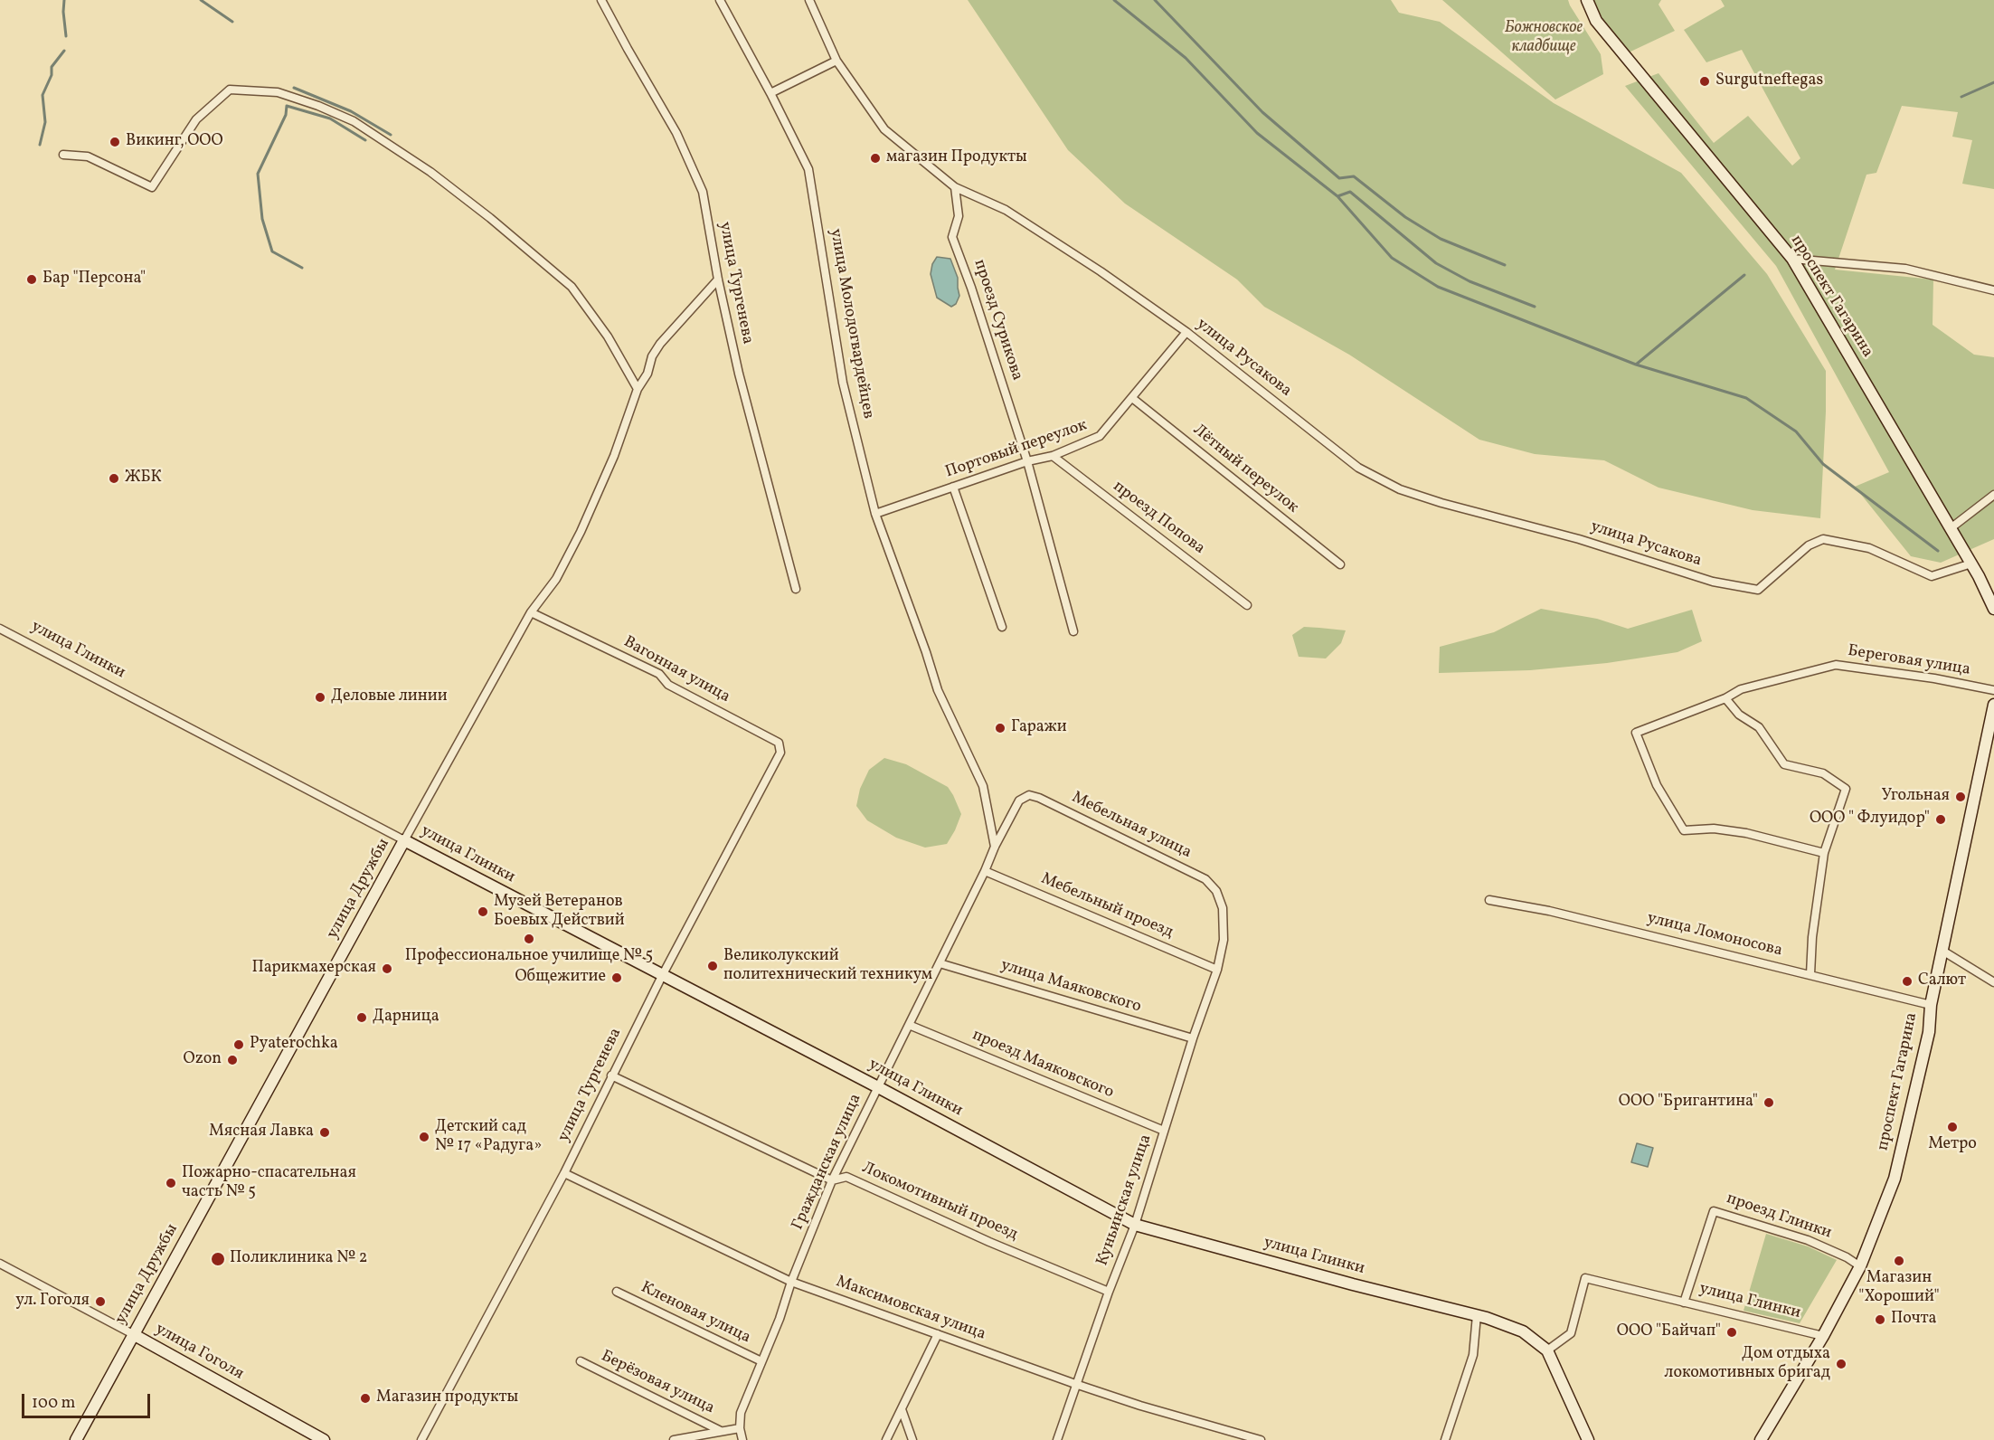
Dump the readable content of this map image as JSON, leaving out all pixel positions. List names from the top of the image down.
{
  "streets": {
    "street": [
      "улица Тургенева",
      "проспект Гагарина",
      "проезд Сурикова",
      "улица Молодогвардейцев",
      "улица Русакова",
      "Портовый переулок",
      "Лётный переулок",
      "проезд Попова",
      "улица Глинки",
      "Береговая улица",
      "Вагонная улица",
      "Мебельная улица",
      "улица Дружбы",
      "Мебельный проезд",
      "улица Ломоносова",
      "улица Маяковского",
      "проезд Маяковского",
      "Гражданская улица",
      "Куньинская улица",
      "Локомотивный проезд",
      "проезд Глинки",
      "Максимовская улица",
      "Кленовая улица",
      "улица Гоголя",
      "Берёзовая улица"
    ]
  },
  "crossings": [
    ["улица Тургенева", "улица Глинки"],
    ["улица Тургенева", "Вагонная улица"],
    ["улица Тургенева", "Локомотивный проезд"],
    ["улица Тургенева", "Максимовская улица"],
    ["проспект Гагарина", "улица Русакова"],
    ["проспект Гагарина", "улица Глинки"],
    ["проспект Гагарина", "улица Ломоносова"],
    ["проспект Гагарина", "проезд Глинки"],
    ["проезд Сурикова", "улица Русакова"],
    ["проезд Сурикова", "Портовый переулок"],
    ["улица Молодогвардейцев", "Портовый переулок"],
    ["улица Молодогвардейцев", "Гражданская улица"],
    ["улица Русакова", "Портовый переулок"],
    ["Портовый переулок", "Лётный переулок"],
    ["Портовый переулок", "проезд Попова"],
    ["улица Глинки", "улица Дружбы"],
    ["улица Глинки", "Гражданская улица"],
    ["улица Глинки", "Куньинская улица"],
    ["улица Глинки", "проезд Глинки"],
    ["Мебельная улица", "Гражданская улица"],
    ["Мебельная улица", "Куньинская улица"],
    ["улица Дружбы", "улица Гоголя"],
    ["Мебельный проезд", "Гражданская улица"],
    ["Мебельный проезд", "Куньинская улица"],
    ["улица Маяковского", "Гражданская улица"],
    ["улица Маяковского", "Куньинская улица"],
    ["проезд Маяковского", "Гражданская улица"],
    ["проезд Маяковского", "Куньинская улица"],
    ["Гражданская улица", "Локомотивный проезд"],
    ["Гражданская улица", "Максимовская улица"],
    ["Гражданская улица", "Кленовая улица"],
    ["Гражданская улица", "Берёзовая улица"],
    ["Куньинская улица", "Локомотивный проезд"],
    ["Куньинская улица", "Максимовская улица"]
  ],
  "parks": ["Божновское кладбище"],
  "places": [
    "Surgutneftegas",
    "Викинг, ООО",
    "магазин Продукты",
    "Бар \"Персона\"",
    "ЖБК",
    "Деловые линии",
    "Гаражи",
    "Угольная",
    "ООО \" Флуидор\"",
    "Музей Ветеранов Боевых Действий",
    "Профессиональное училище № 5",
    "Великолукский политехнический техникум",
    "Парикмахерская",
    "Общежитие",
    "Салют",
    "Дарница",
    "Pyaterochka",
    "Ozon",
    "ООО \"Бригантина\"",
    "Метро",
    "Мясная Лавка",
    "Детский сад № 17 «Радуга»",
    "Пожарно-спасательная часть № 5",
    "Поликлиника № 2",
    "Магазин \"Хороший\"",
    "ул. Гоголя",
    "Почта",
    "ООО \"Байчап\"",
    "Дом отдыха локомотивных бригад",
    "Магазин продукты"
  ],
  "scale_bar": "100 m"
}
